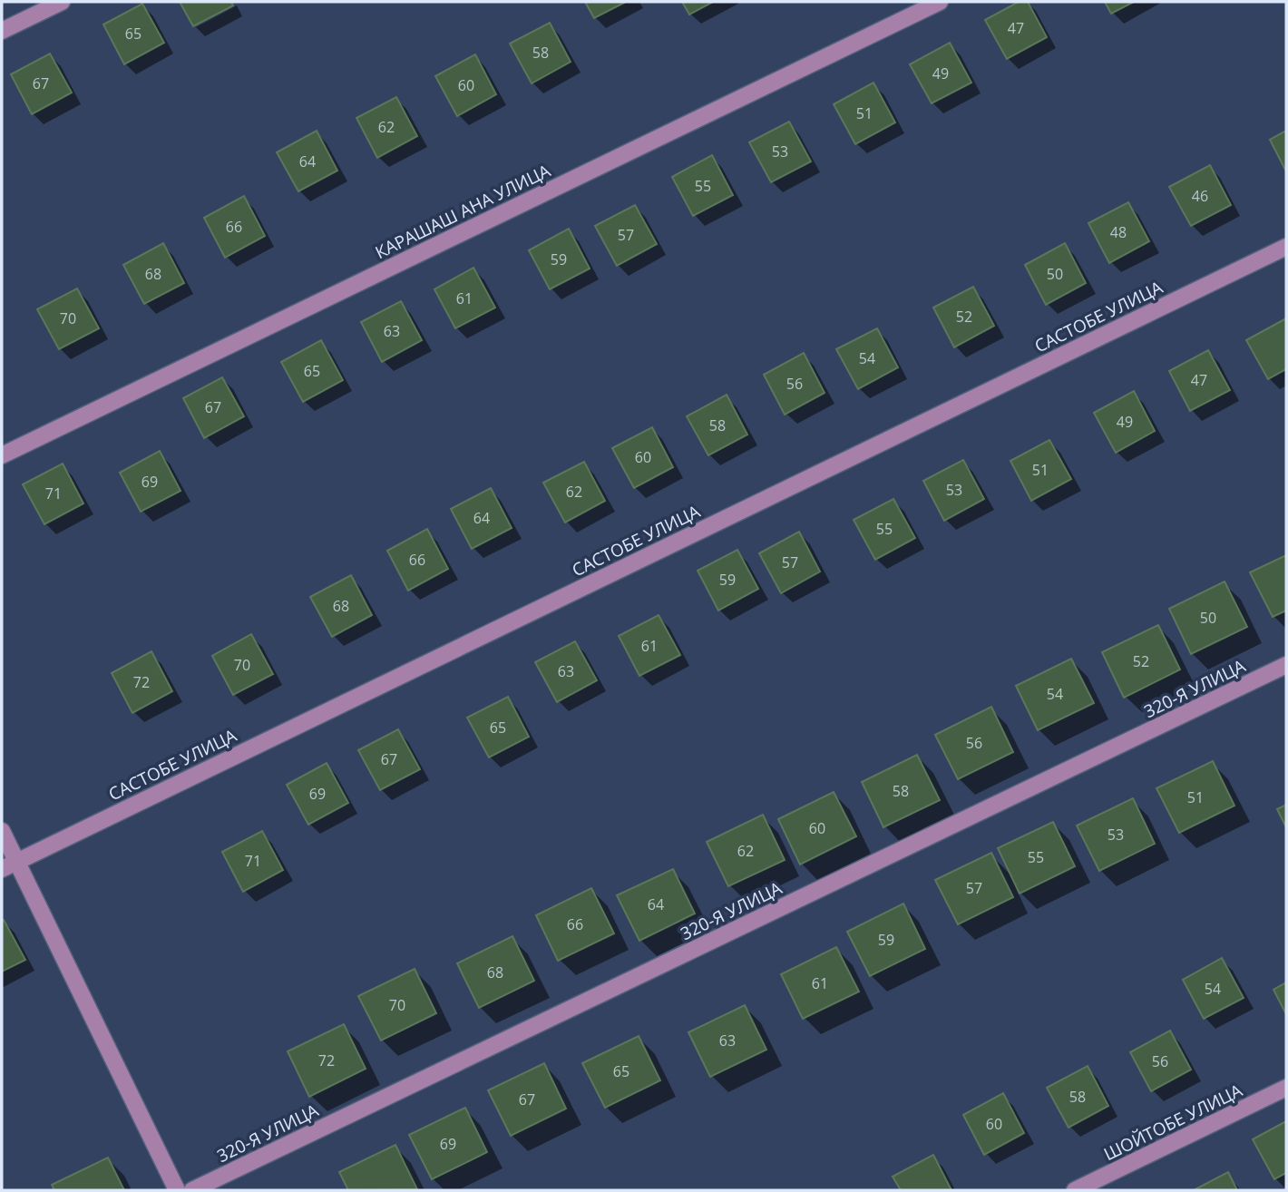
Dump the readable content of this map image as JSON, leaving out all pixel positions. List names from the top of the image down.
{
  "streets": {
    "street": [
      "КАРАШАШ АНА УЛИЦА",
      "САСТОБЕ УЛИЦА",
      "320-Я УЛИЦА",
      "ШОЙТОБЕ УЛИЦА"
    ]
  },
  "house_numbers": [
    "47",
    "65",
    "58",
    "49",
    "67",
    "60",
    "51",
    "62",
    "53",
    "64",
    "55",
    "46",
    "66",
    "48",
    "57",
    "59",
    "68",
    "50",
    "61",
    "52",
    "70",
    "63",
    "54",
    "65",
    "47",
    "56",
    "67",
    "49",
    "58",
    "60",
    "51",
    "69",
    "53",
    "62",
    "71",
    "64",
    "55",
    "66",
    "57",
    "59",
    "68",
    "50",
    "61",
    "52",
    "70",
    "63",
    "72",
    "54",
    "65",
    "56",
    "67",
    "58",
    "69",
    "51",
    "60",
    "53",
    "62",
    "55",
    "71",
    "57",
    "64",
    "66",
    "59",
    "68",
    "61",
    "54",
    "70",
    "63",
    "72",
    "56",
    "65",
    "58",
    "67",
    "60",
    "69"
  ]
}
